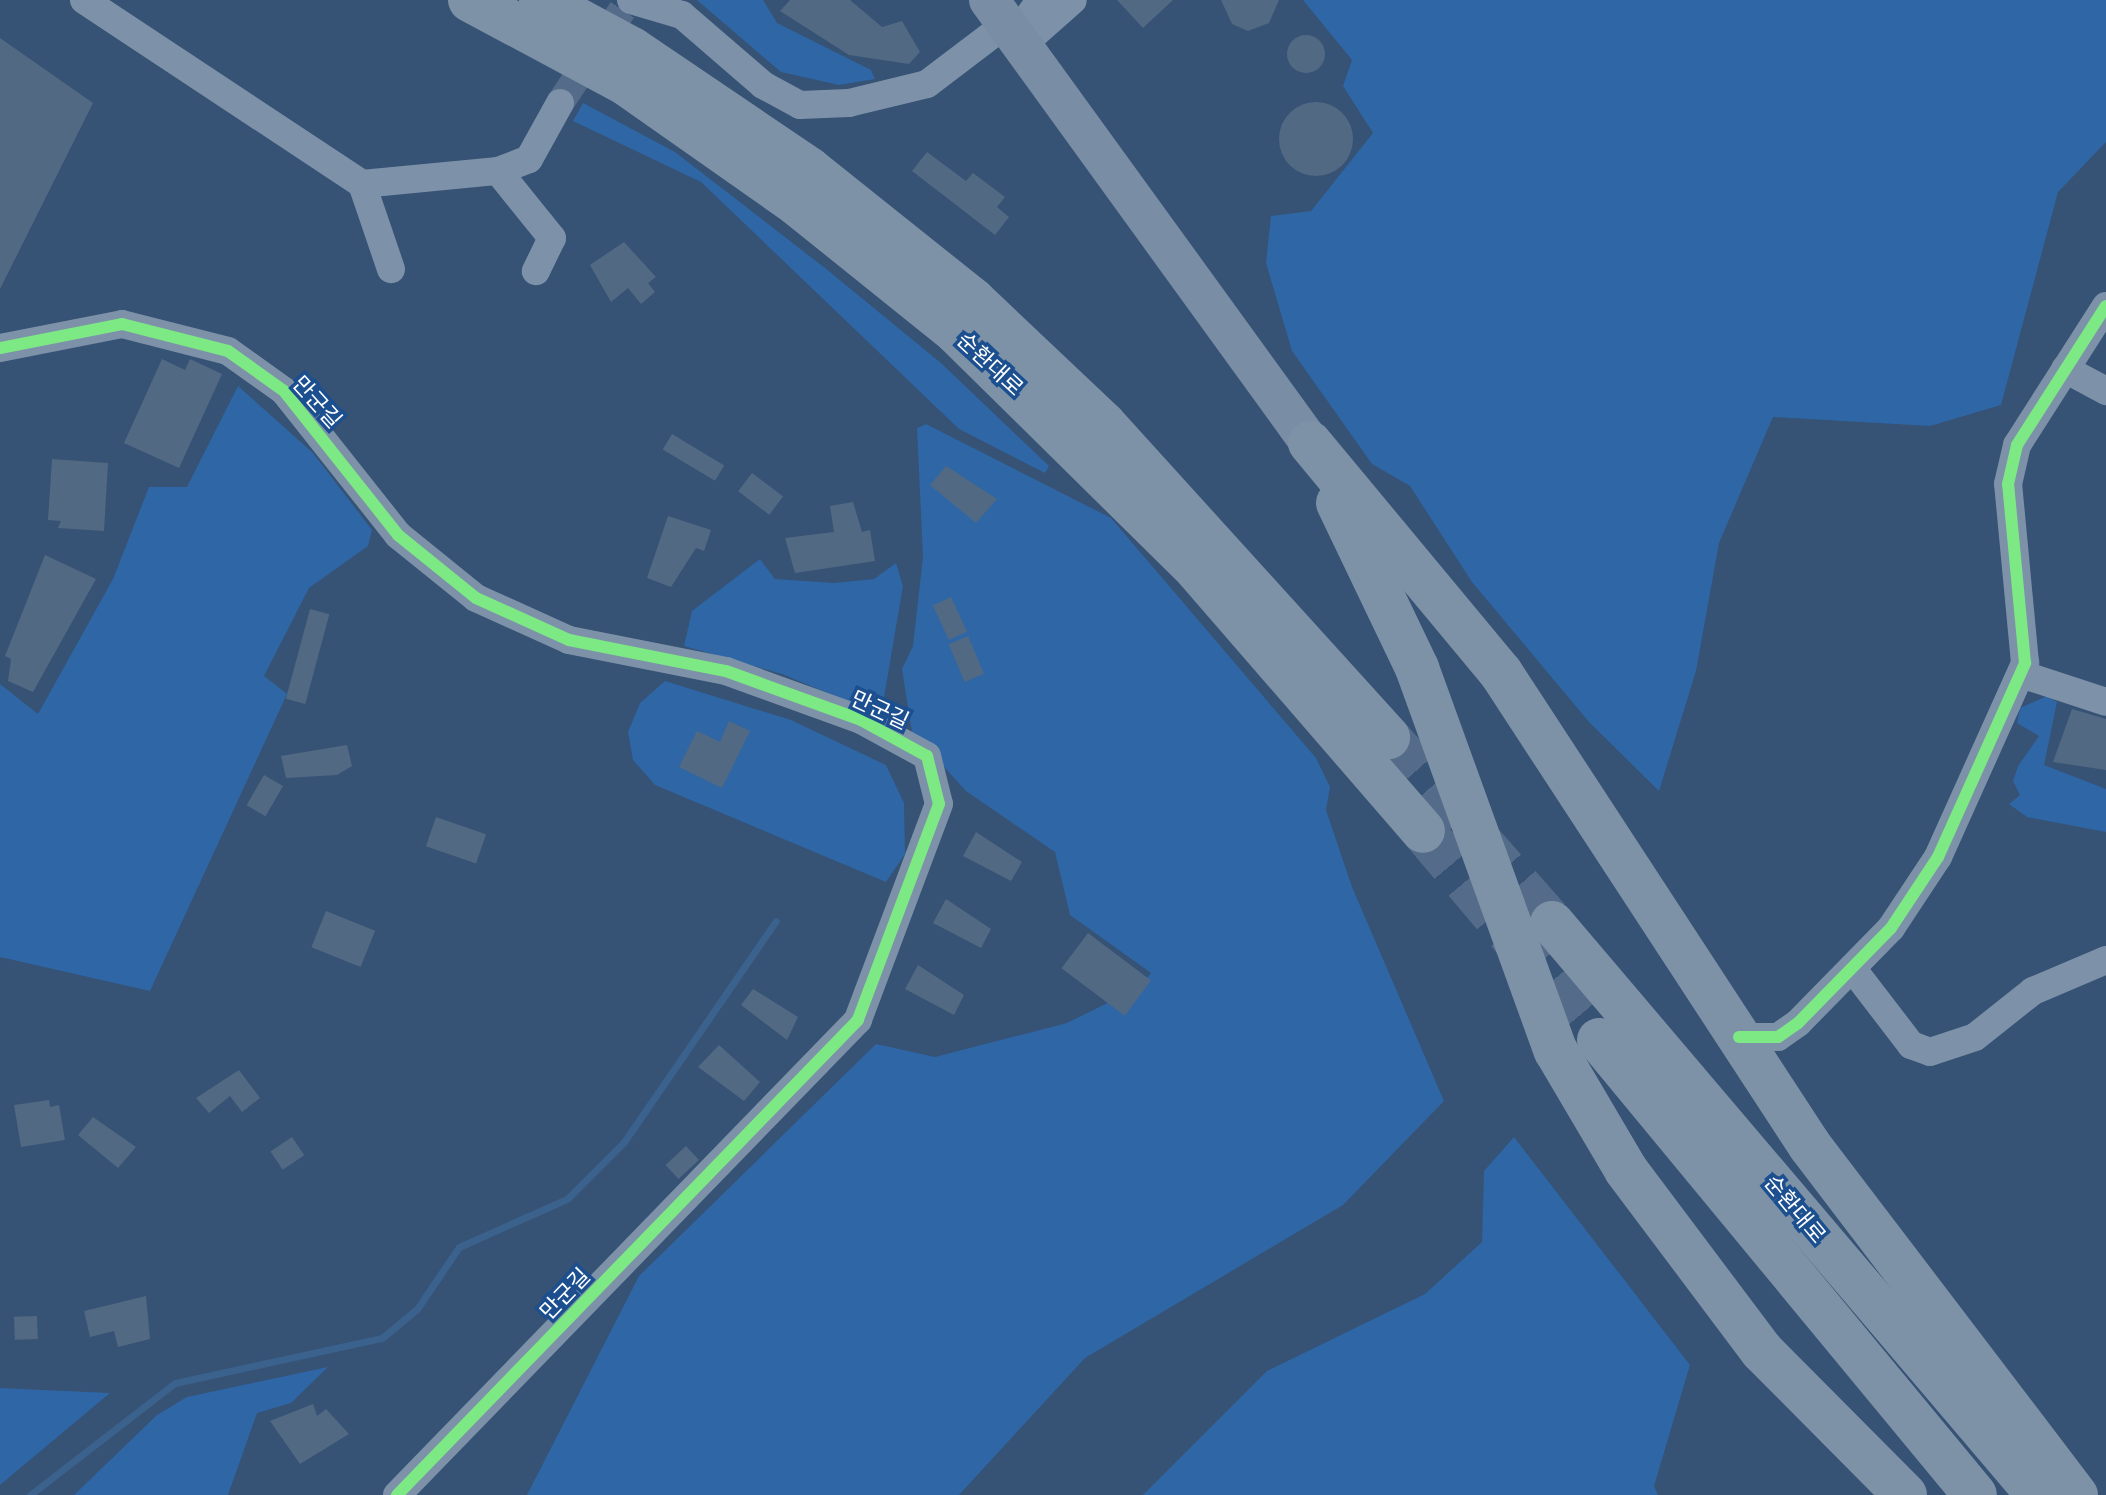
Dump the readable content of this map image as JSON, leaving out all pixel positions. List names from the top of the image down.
{
  "streets": {
    "highway": ["순환대로"],
    "street": ["만군길"]
  }
}
